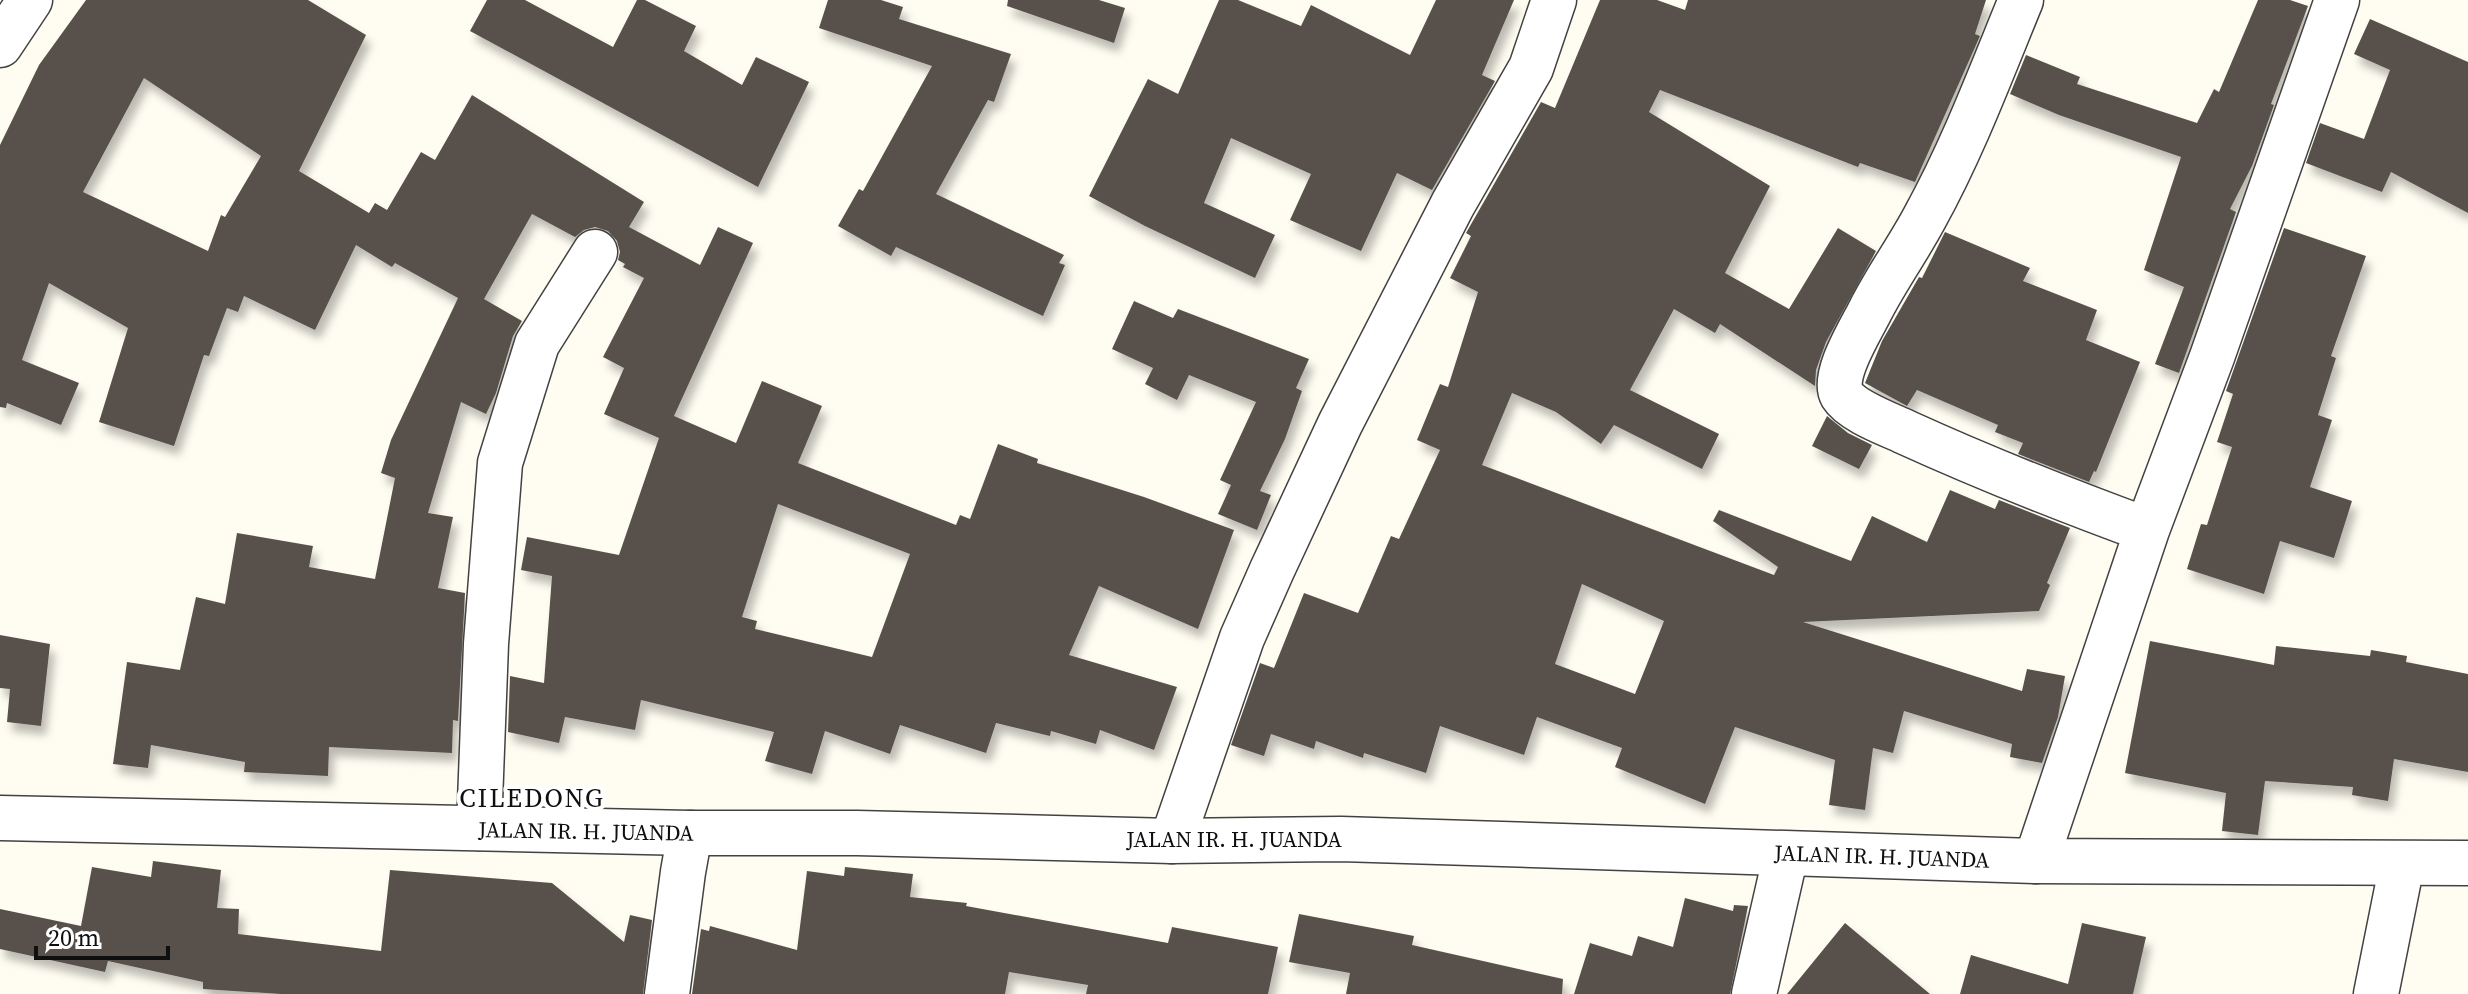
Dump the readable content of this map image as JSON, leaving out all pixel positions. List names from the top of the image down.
{
  "streets": {
    "street": ["JALAN IR. H. JUANDA"]
  },
  "districts": ["CILEDONG"],
  "scale_bar": "20 m"
}
